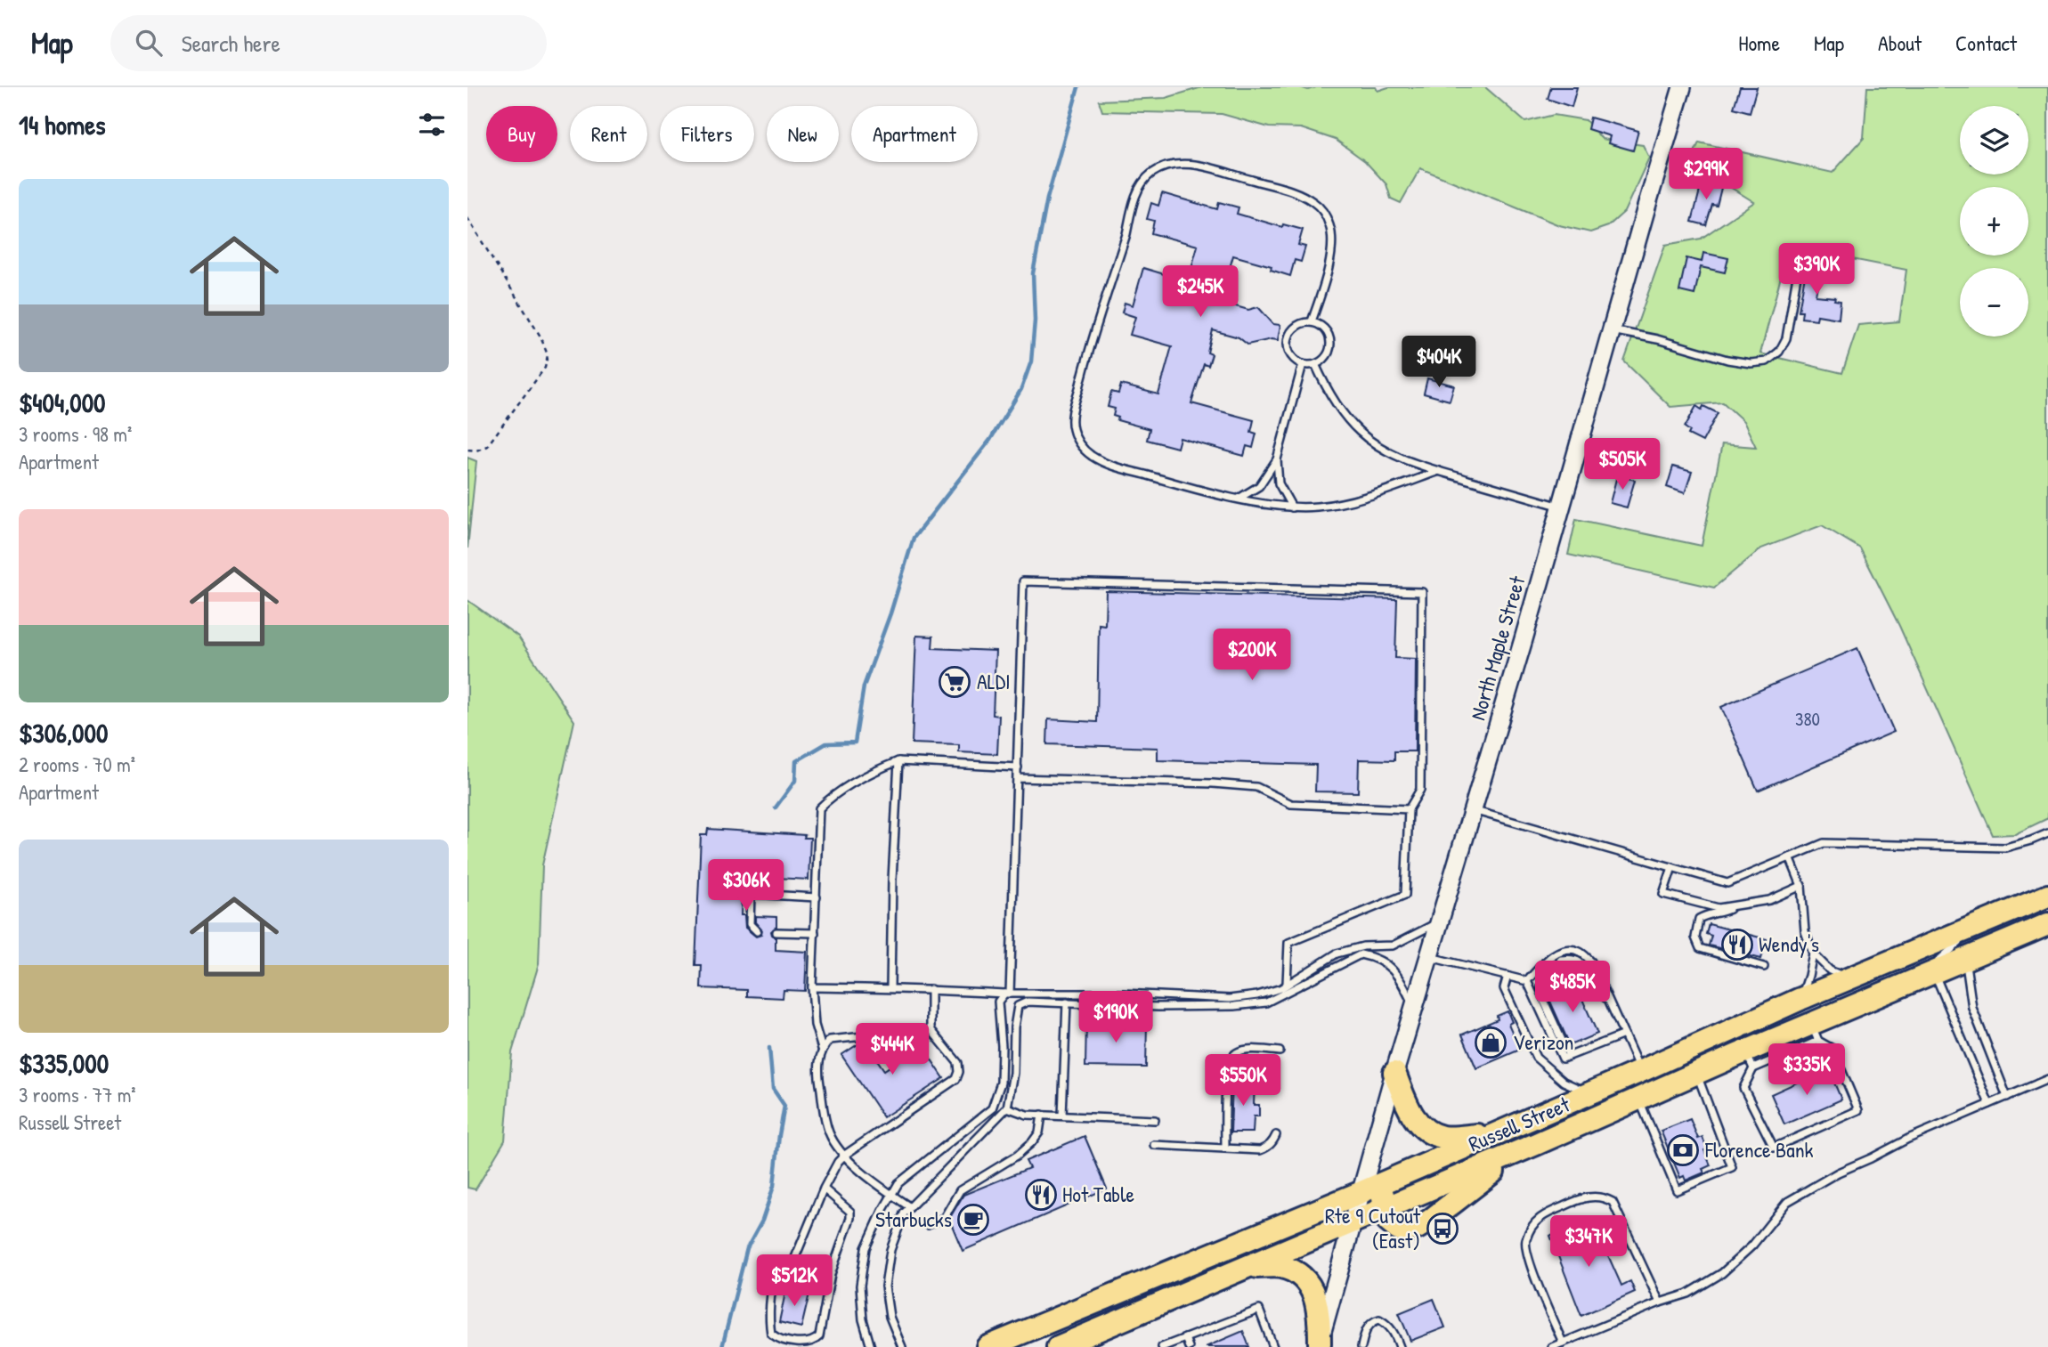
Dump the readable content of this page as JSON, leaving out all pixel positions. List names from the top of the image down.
{
  "streets": {
    "highway": ["Russell Street"],
    "main road": ["North Maple Street"]
  },
  "crossings": [
    ["North Maple Street", "Russell Street"]
  ],
  "places": {
    "supermarket": ["ALDI"],
    "restaurant": ["Wendy's", "Hot Table"],
    "shop": ["Verizon"],
    "bank": ["Florence Bank"],
    "cafe": ["Starbucks"],
    "bus stop": ["Rte 9 Cutout (East)"]
  },
  "house_numbers": ["380"],
  "page": {
    "header": "Map",
    "search": "Search here",
    "nav": [
      "Home",
      "Map",
      "About",
      "Contact"
    ],
    "heading": "14 homes",
    "map_buttons": ["+", "−"],
    "chip": [
      "Buy",
      "Rent",
      "Filters",
      "New",
      "Apartment"
    ],
    "price": [
      "$299K",
      "$390K",
      "$245K",
      "$404K",
      "$505K",
      "$200K",
      "$306K",
      "$485K",
      "$190K",
      "$444K",
      "$335K",
      "$550K",
      "$347K",
      "$512K"
    ],
    "list": [
      {
        "name": "$404,000",
        "note": "3 rooms · 98 m² · Apartment"
      },
      {
        "name": "$306,000",
        "note": "2 rooms · 70 m² · Apartment"
      },
      {
        "name": "$335,000",
        "note": "3 rooms · 77 m² · Russell Street"
      }
    ]
  }
}
